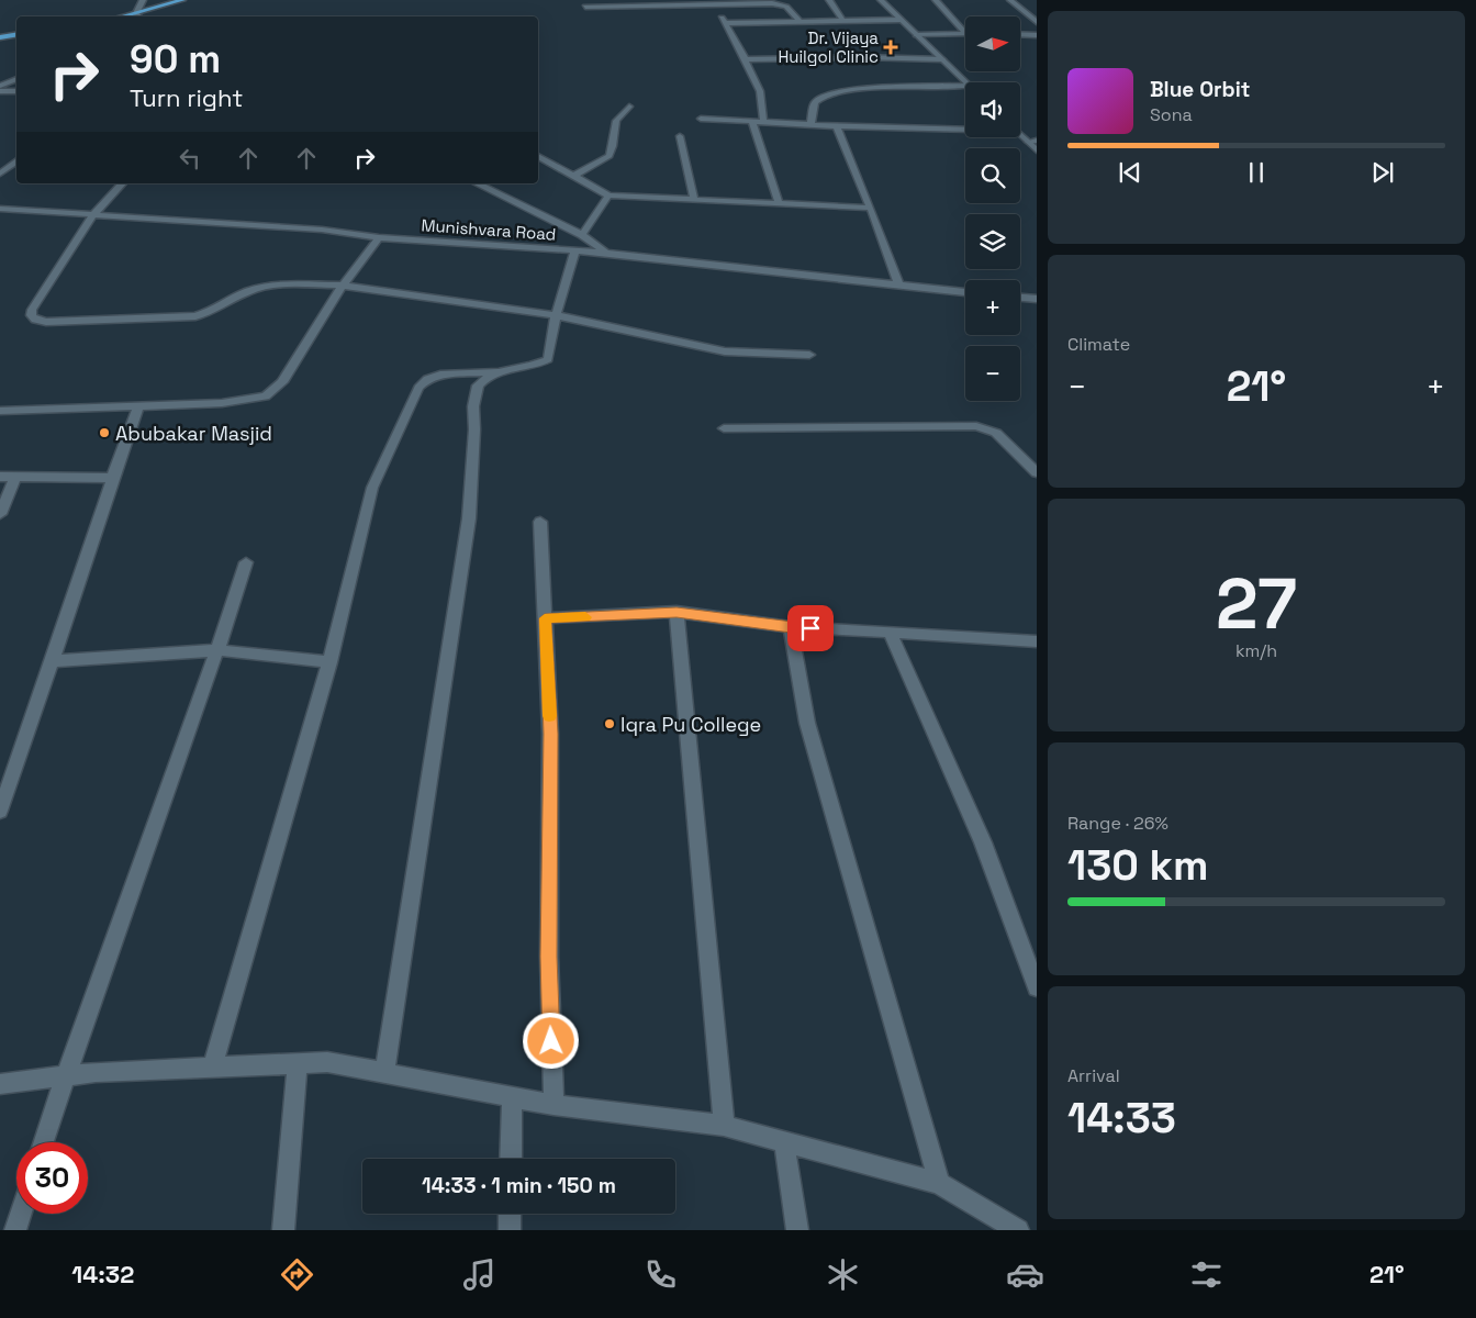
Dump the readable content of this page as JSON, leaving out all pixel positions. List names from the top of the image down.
{
  "streets": {
    "street": ["Munishvara Road"]
  },
  "places": {
    "health": ["Dr. Vijaya Huilgol Clinic"],
    "other": ["Abubakar Masjid", "Iqra Pu College"]
  },
  "north": "right",
  "page": {
    "map_buttons": ["+", "−"],
    "turn": ["90 m", "Turn right"],
    "song": ["Blue Orbit", "Sona"],
    "tile": [
      "Climate",
      ["27", "km/h"],
      ["Range · 26%", "130 km"],
      ["Arrival", "14:33"]
    ],
    "heat": ["−", "21°", "+"],
    "limit": "30",
    "trip": "14:33 · 1 min · 150 m",
    "tabs": ["14:32", "21°"]
  }
}
